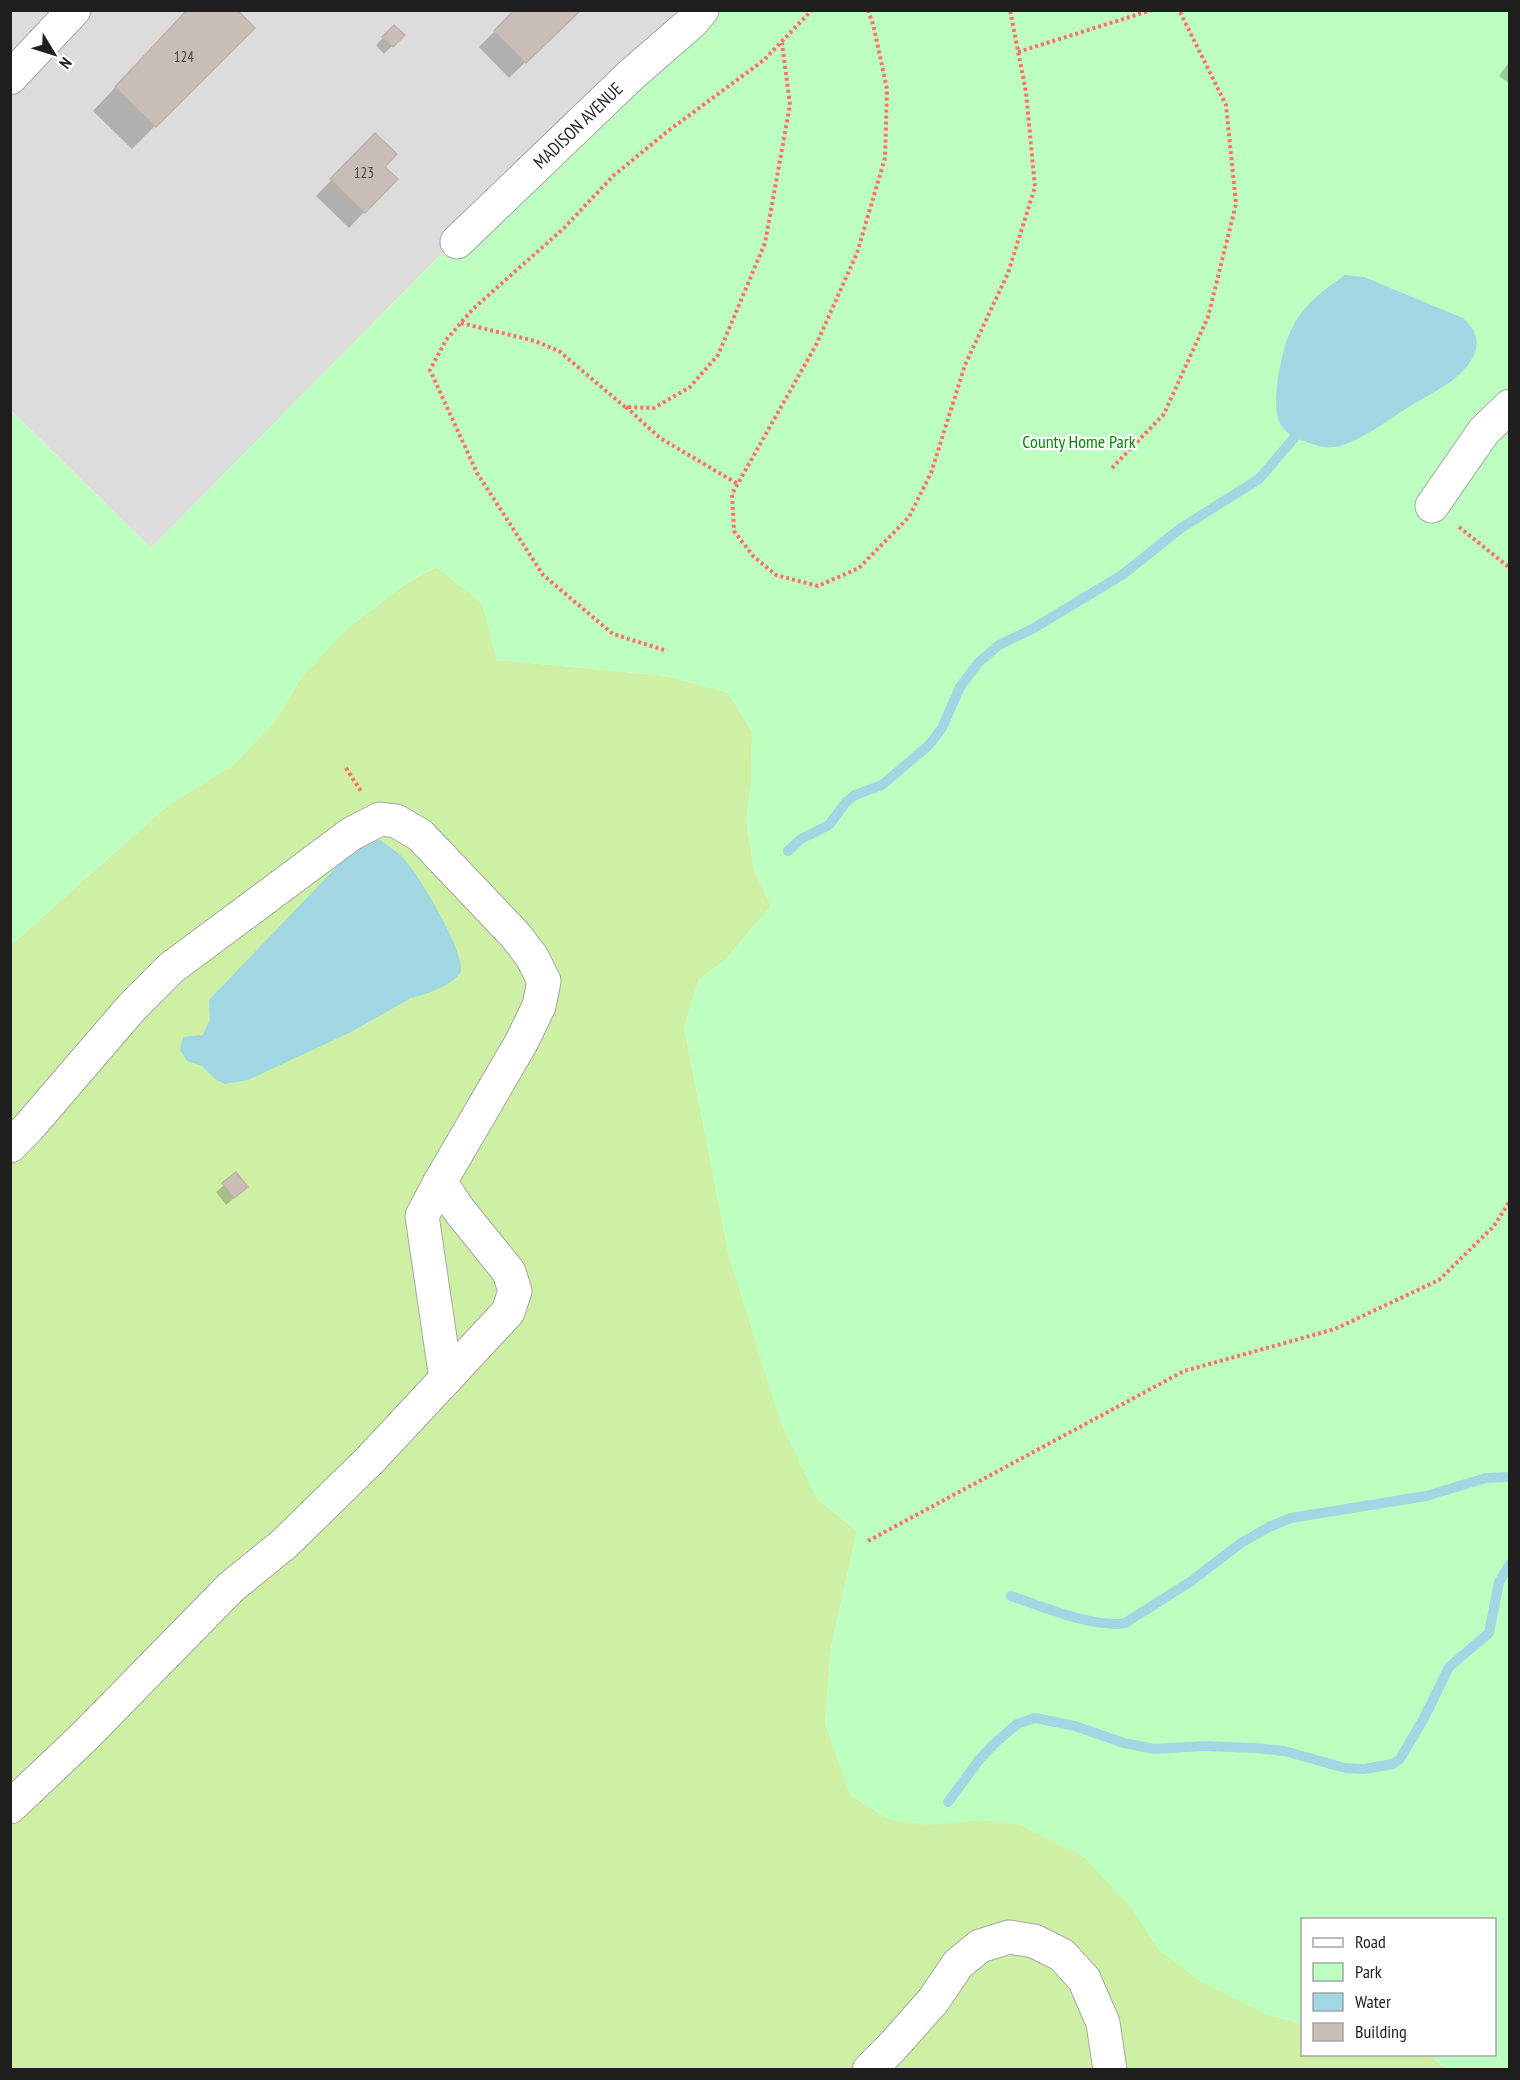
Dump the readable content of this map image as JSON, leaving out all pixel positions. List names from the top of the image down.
{
  "streets": {
    "street": ["MADISON AVENUE"]
  },
  "parks": ["County Home Park"],
  "house_numbers": ["124", "123"],
  "legend": [
    "Road",
    "Park",
    "Water",
    "Building"
  ],
  "north": "bottom right"
}
